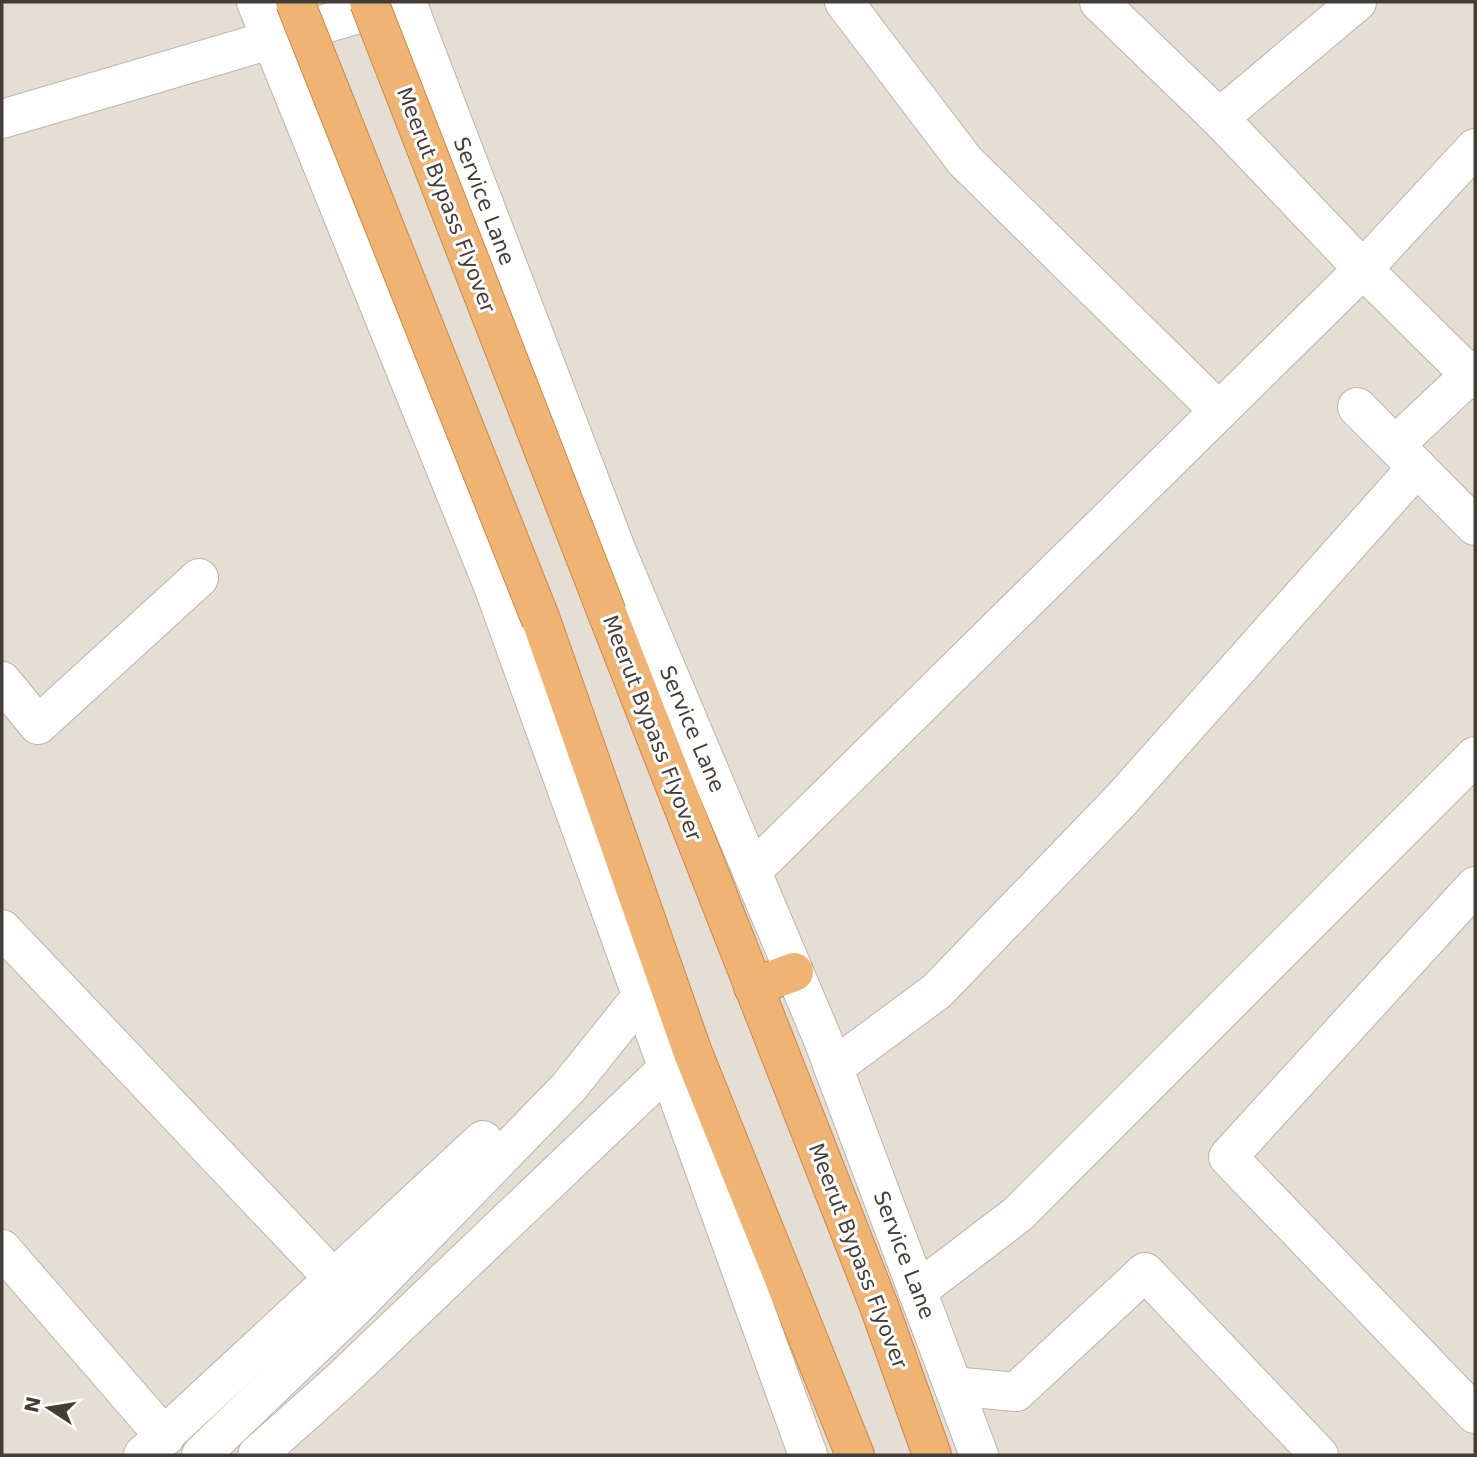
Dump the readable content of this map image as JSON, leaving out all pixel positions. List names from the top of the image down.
{
  "streets": {
    "highway": ["Meerut Bypass Flyover"],
    "street": ["Service Lane"]
  },
  "north": "left"
}
